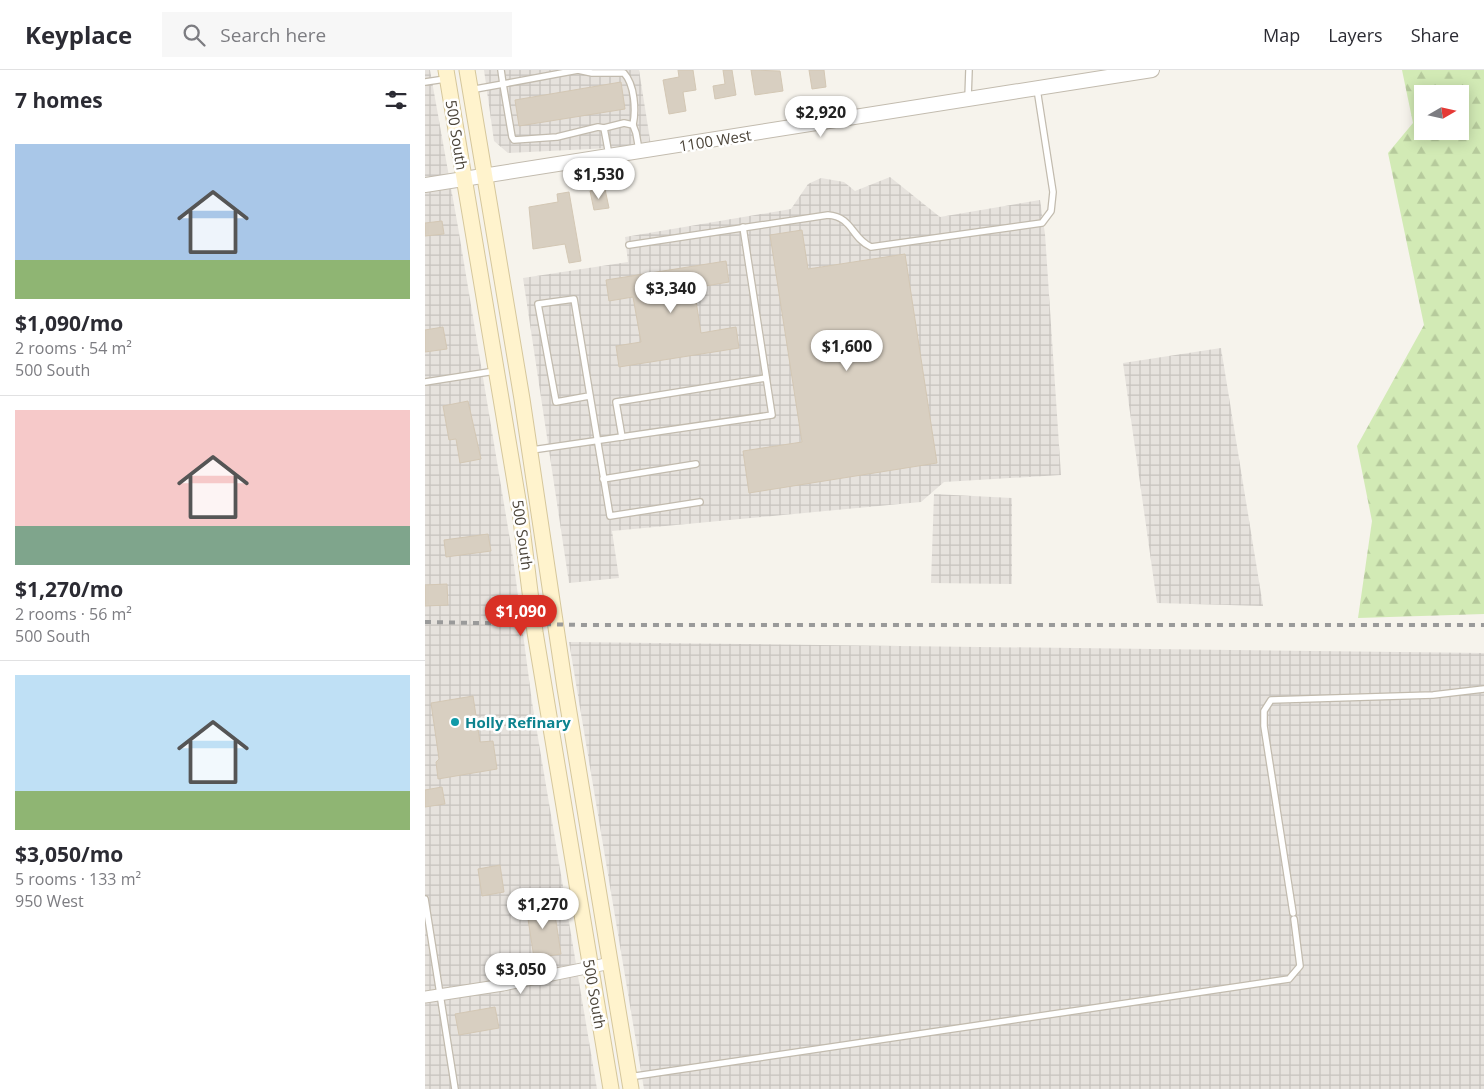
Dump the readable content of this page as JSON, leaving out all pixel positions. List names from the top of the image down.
{
  "streets": {
    "main road": ["500 South"],
    "street": ["1100 West"]
  },
  "crossings": [
    ["500 South", "1100 West"]
  ],
  "places": ["Holly Refinary"],
  "north": "right",
  "page": {
    "header": "Keyplace",
    "search": "Search here",
    "nav": ["Map", "Layers", "Share"],
    "heading": "7 homes",
    "price": [
      "$2,920",
      "$1,530",
      "$3,340",
      "$1,600",
      "$1,090",
      "$1,270",
      "$3,050"
    ],
    "list": [
      {
        "name": "$1,090/mo",
        "note": "2 rooms · 54 m² · 500 South"
      },
      {
        "name": "$1,270/mo",
        "note": "2 rooms · 56 m² · 500 South"
      },
      {
        "name": "$3,050/mo",
        "note": "5 rooms · 133 m² · 950 West"
      }
    ]
  }
}
